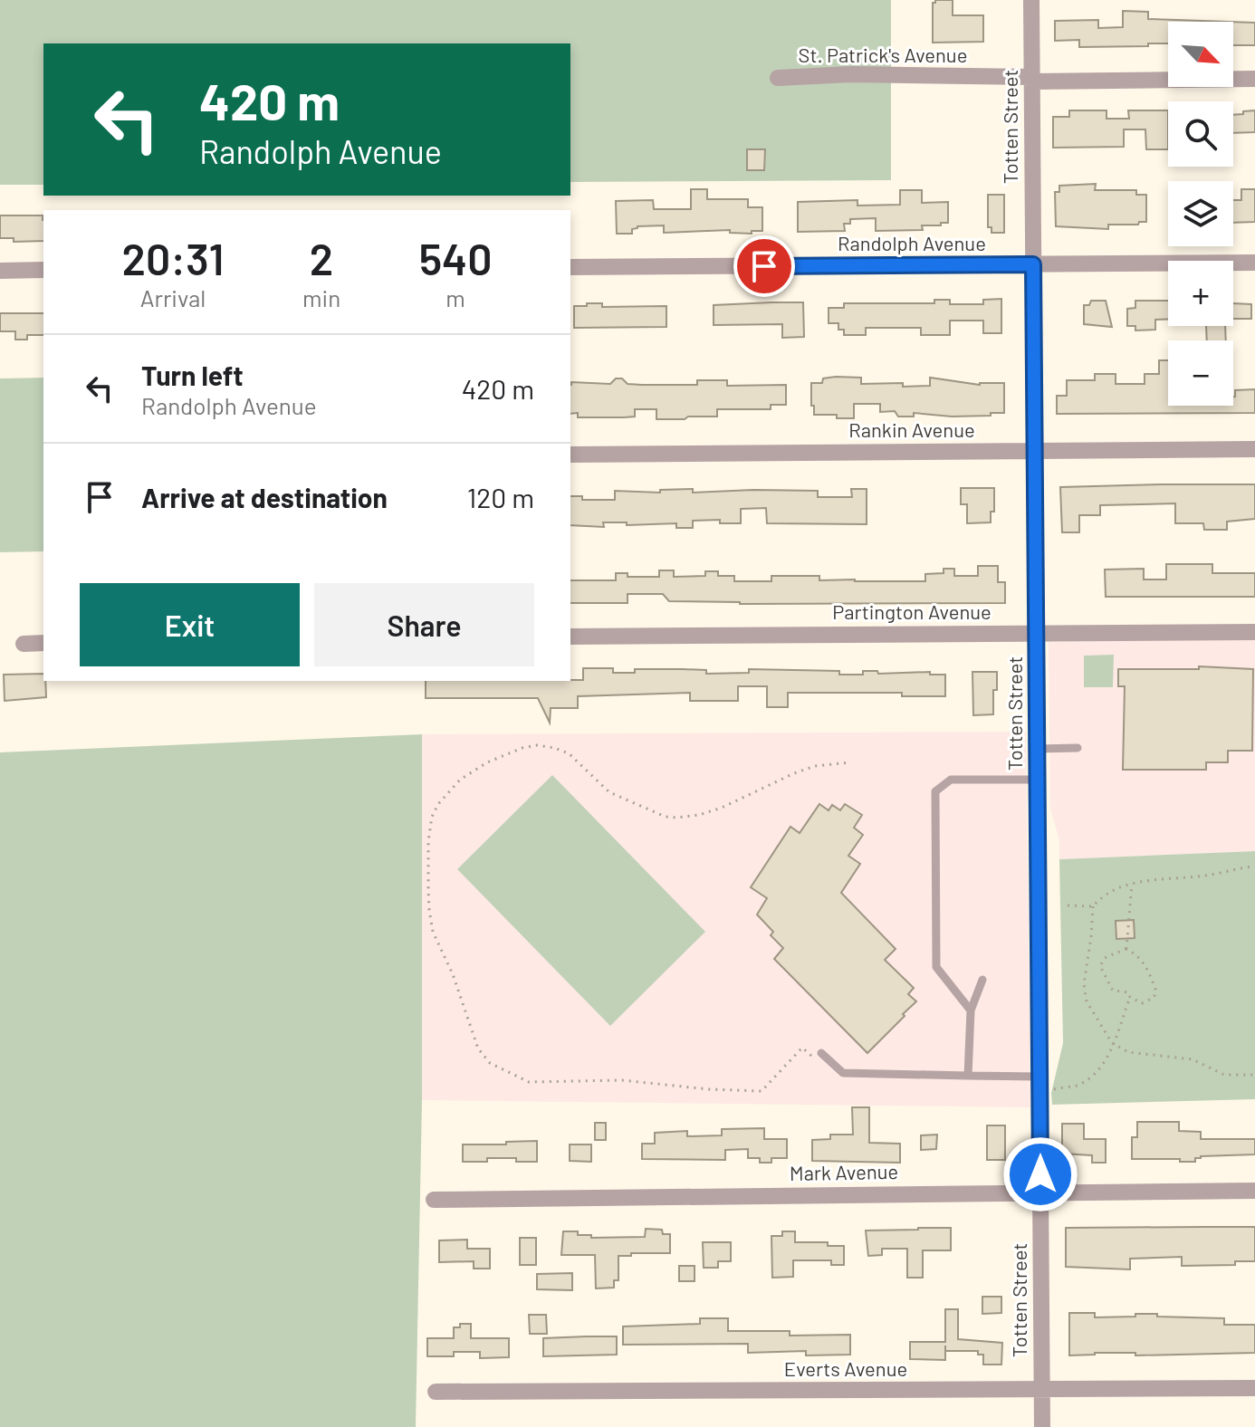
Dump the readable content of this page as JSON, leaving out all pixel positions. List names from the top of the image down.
{
  "streets": {
    "street": [
      "St. Patrick's Avenue",
      "Totten Street",
      "Randolph Avenue",
      "Rankin Avenue",
      "Partington Avenue",
      "Mark Avenue",
      "Everts Avenue"
    ]
  },
  "crossings": [
    ["St. Patrick's Avenue", "Totten Street"],
    ["Totten Street", "Randolph Avenue"],
    ["Totten Street", "Rankin Avenue"],
    ["Totten Street", "Partington Avenue"],
    ["Totten Street", "Mark Avenue"],
    ["Totten Street", "Everts Avenue"]
  ],
  "north": "bottom right",
  "page": {
    "map_buttons": ["+", "−"],
    "turn": ["420 m", "Randolph Avenue"],
    "eta": [
      "20:31",
      "Arrival",
      "2",
      "min",
      "540",
      "m"
    ],
    "list": [
      {
        "name": "Turn left",
        "note": "Randolph Avenue",
        "value": "420 m"
      },
      {
        "name": "Arrive at destination",
        "value": "120 m"
      }
    ],
    "buttons": ["Exit", "Share"]
  }
}
